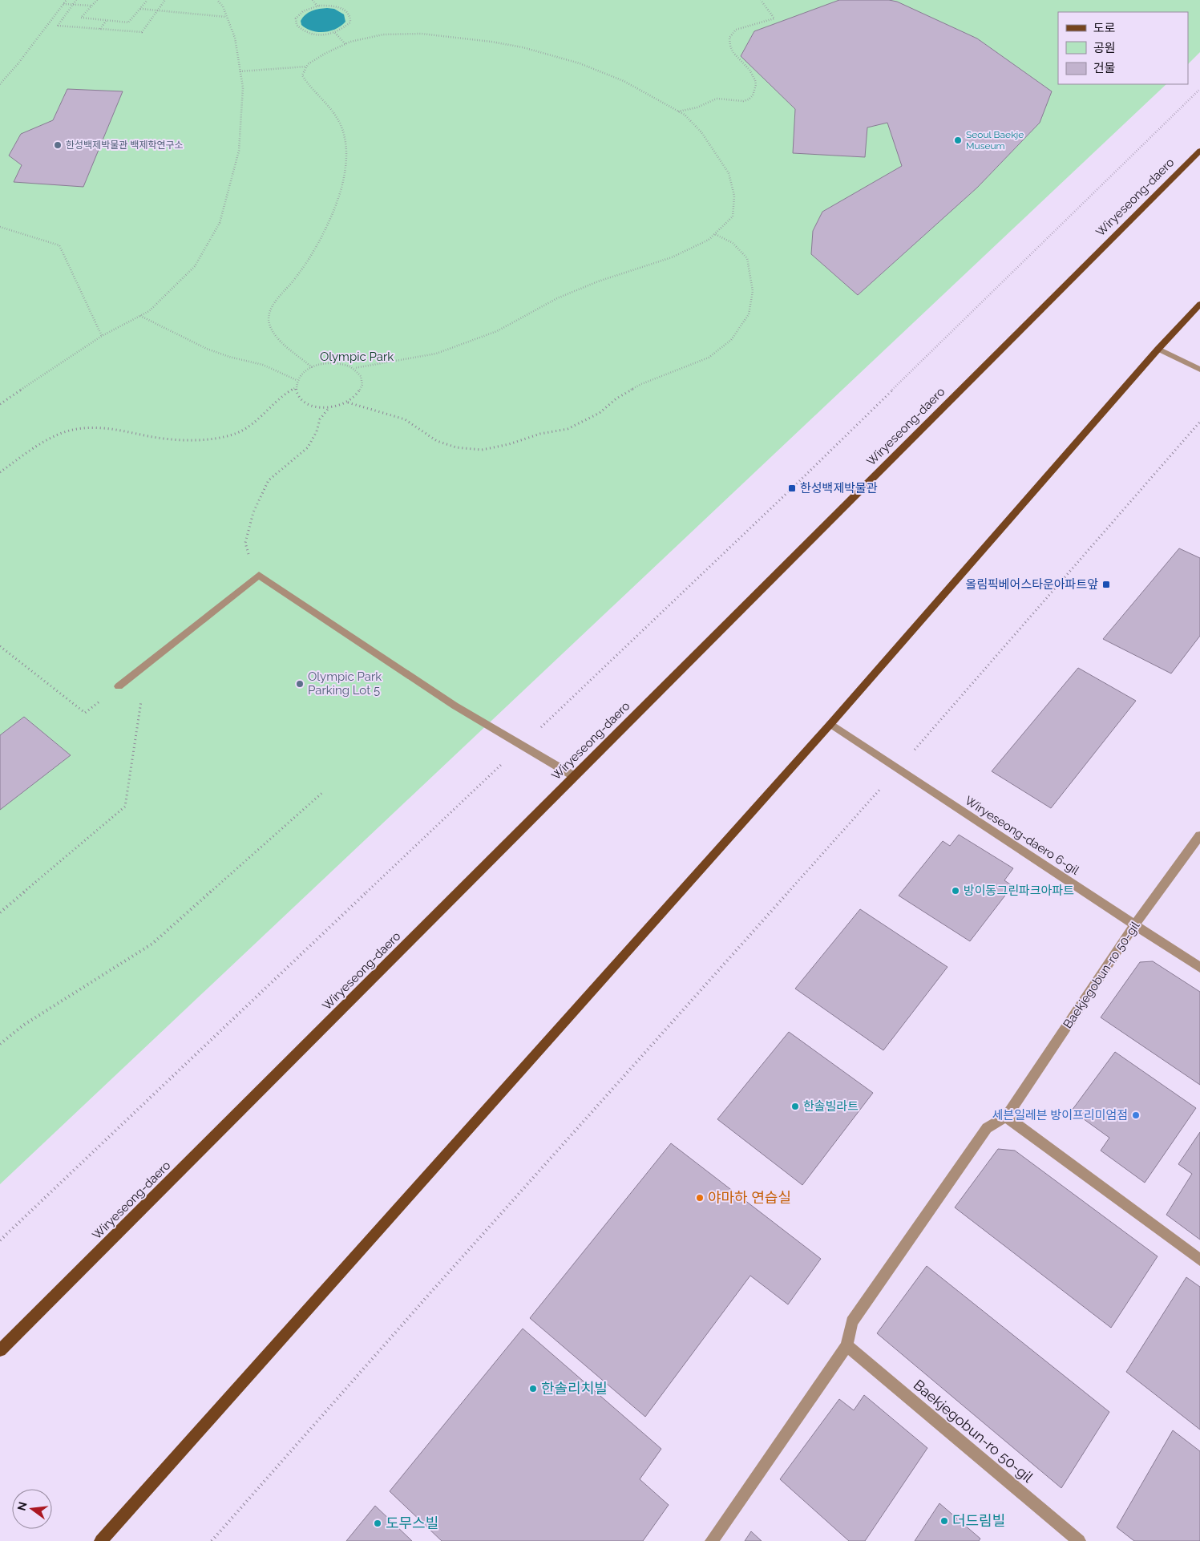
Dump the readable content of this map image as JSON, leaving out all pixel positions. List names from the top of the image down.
{
  "streets": {
    "main road": ["Wiryeseong-daero"],
    "street": ["Wiryeseong-daero 6-gil", "Baekjegobun-ro 50-gil"]
  },
  "crossings": [
    ["Wiryeseong-daero 6-gil", "Baekjegobun-ro 50-gil"]
  ],
  "parks": ["Olympic Park"],
  "places": {
    "other": [
      "Seoul Baekje Museum",
      "한성백제박물관 백제학연구소",
      "Olympic Park Parking Lot 5",
      "방이동그린파크아파트",
      "한솔빌라트",
      "세븐일레븐 방이프리미엄점",
      "야마하 연습실",
      "한솔리치빌",
      "더드림빌",
      "도무스빌"
    ],
    "transit": ["한성백제박물관", "올림픽베어스타운아파트앞"]
  },
  "legend": ["도로", "공원", "건물"],
  "north": "left"
}
